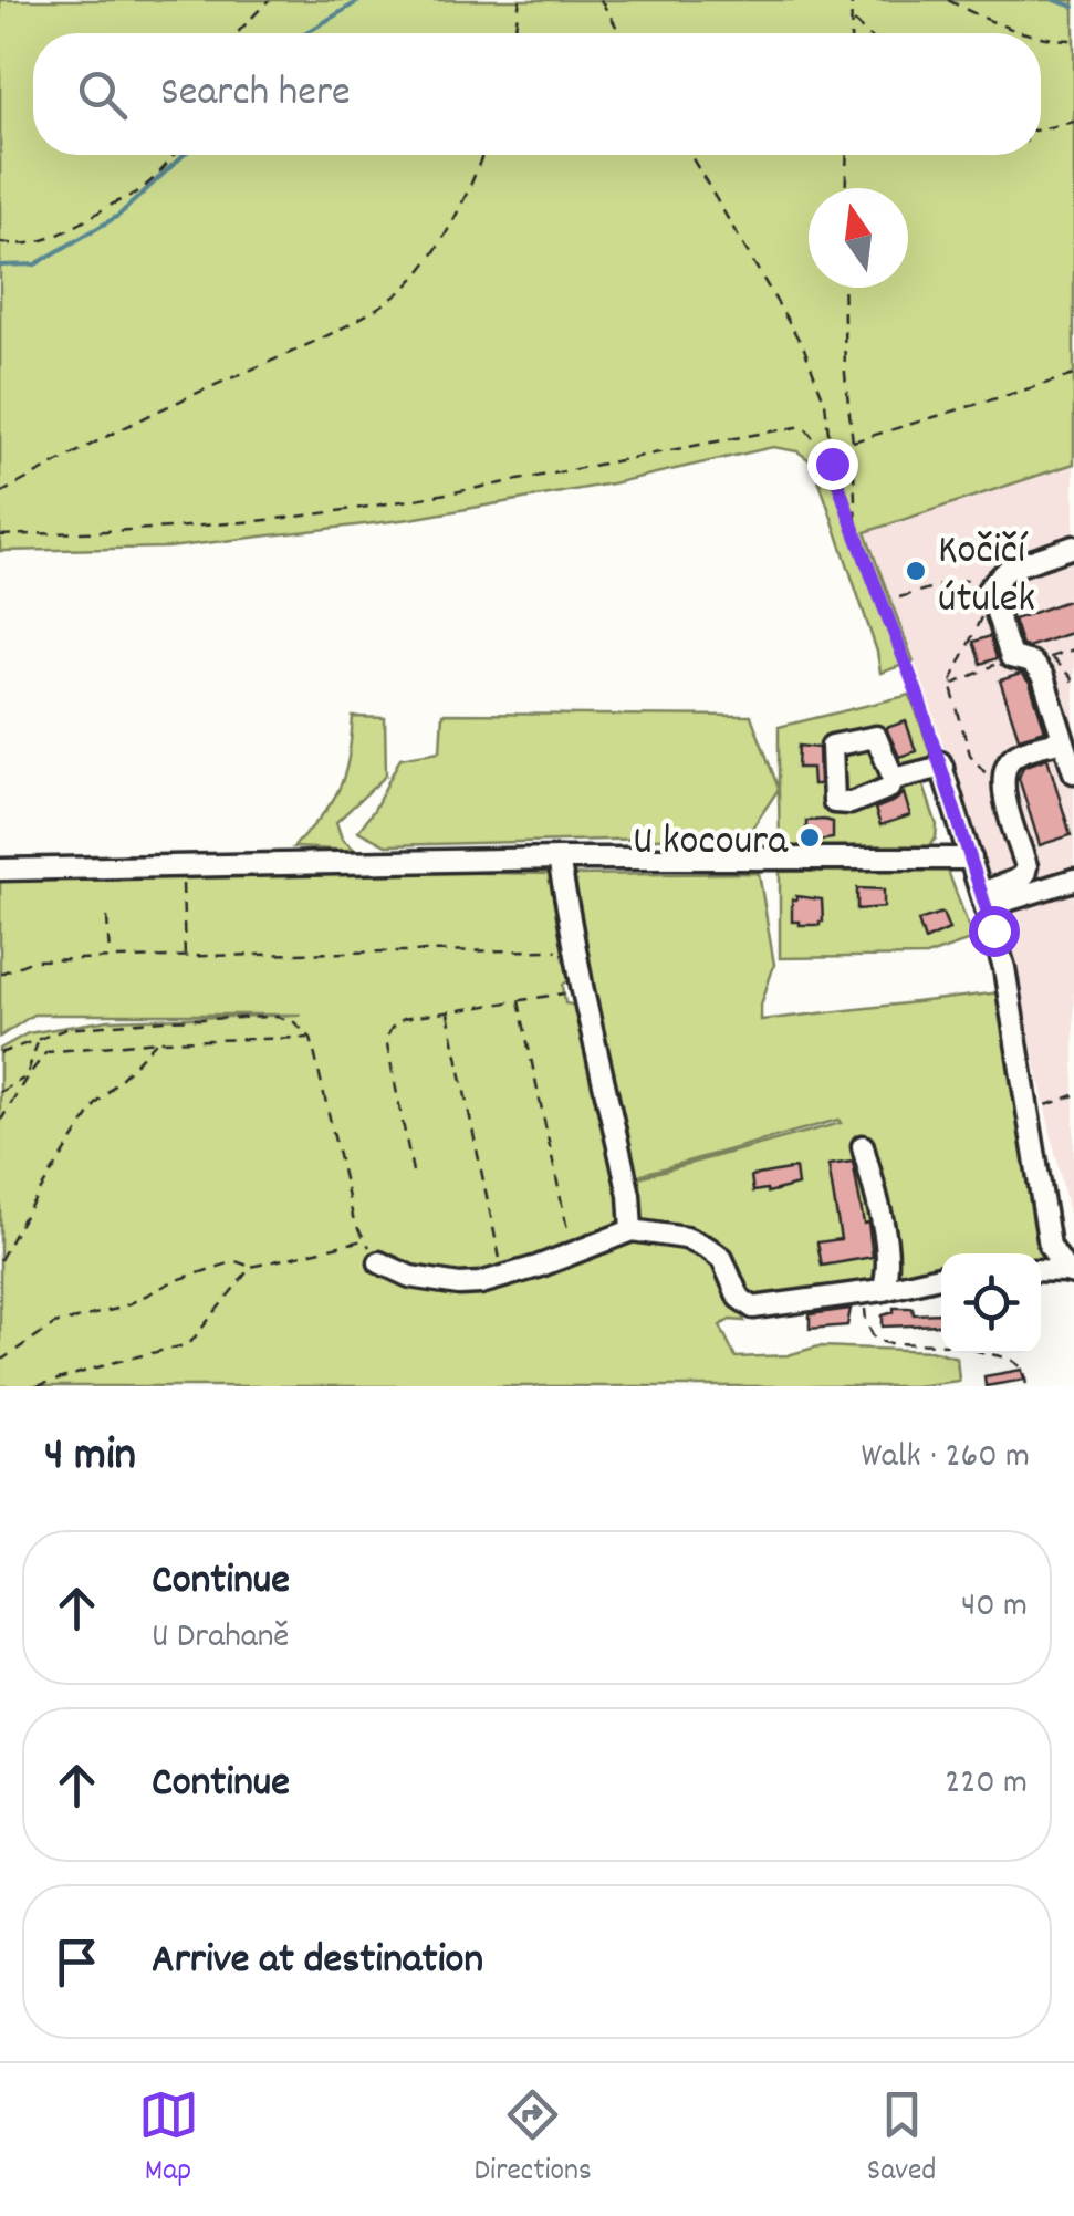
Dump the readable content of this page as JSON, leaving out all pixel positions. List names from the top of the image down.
{
  "places": ["Kočičí útulek", "U kocoura"],
  "north": "top",
  "page": {
    "search": "Search here",
    "heading": ["4 min", "Walk · 260 m"],
    "list": [
      ["Continue", "U Drahaně", "40 m"],
      ["Continue", "220 m"],
      "Arrive at destination"
    ],
    "nav": ["Map", "Directions", "Saved"]
  }
}
